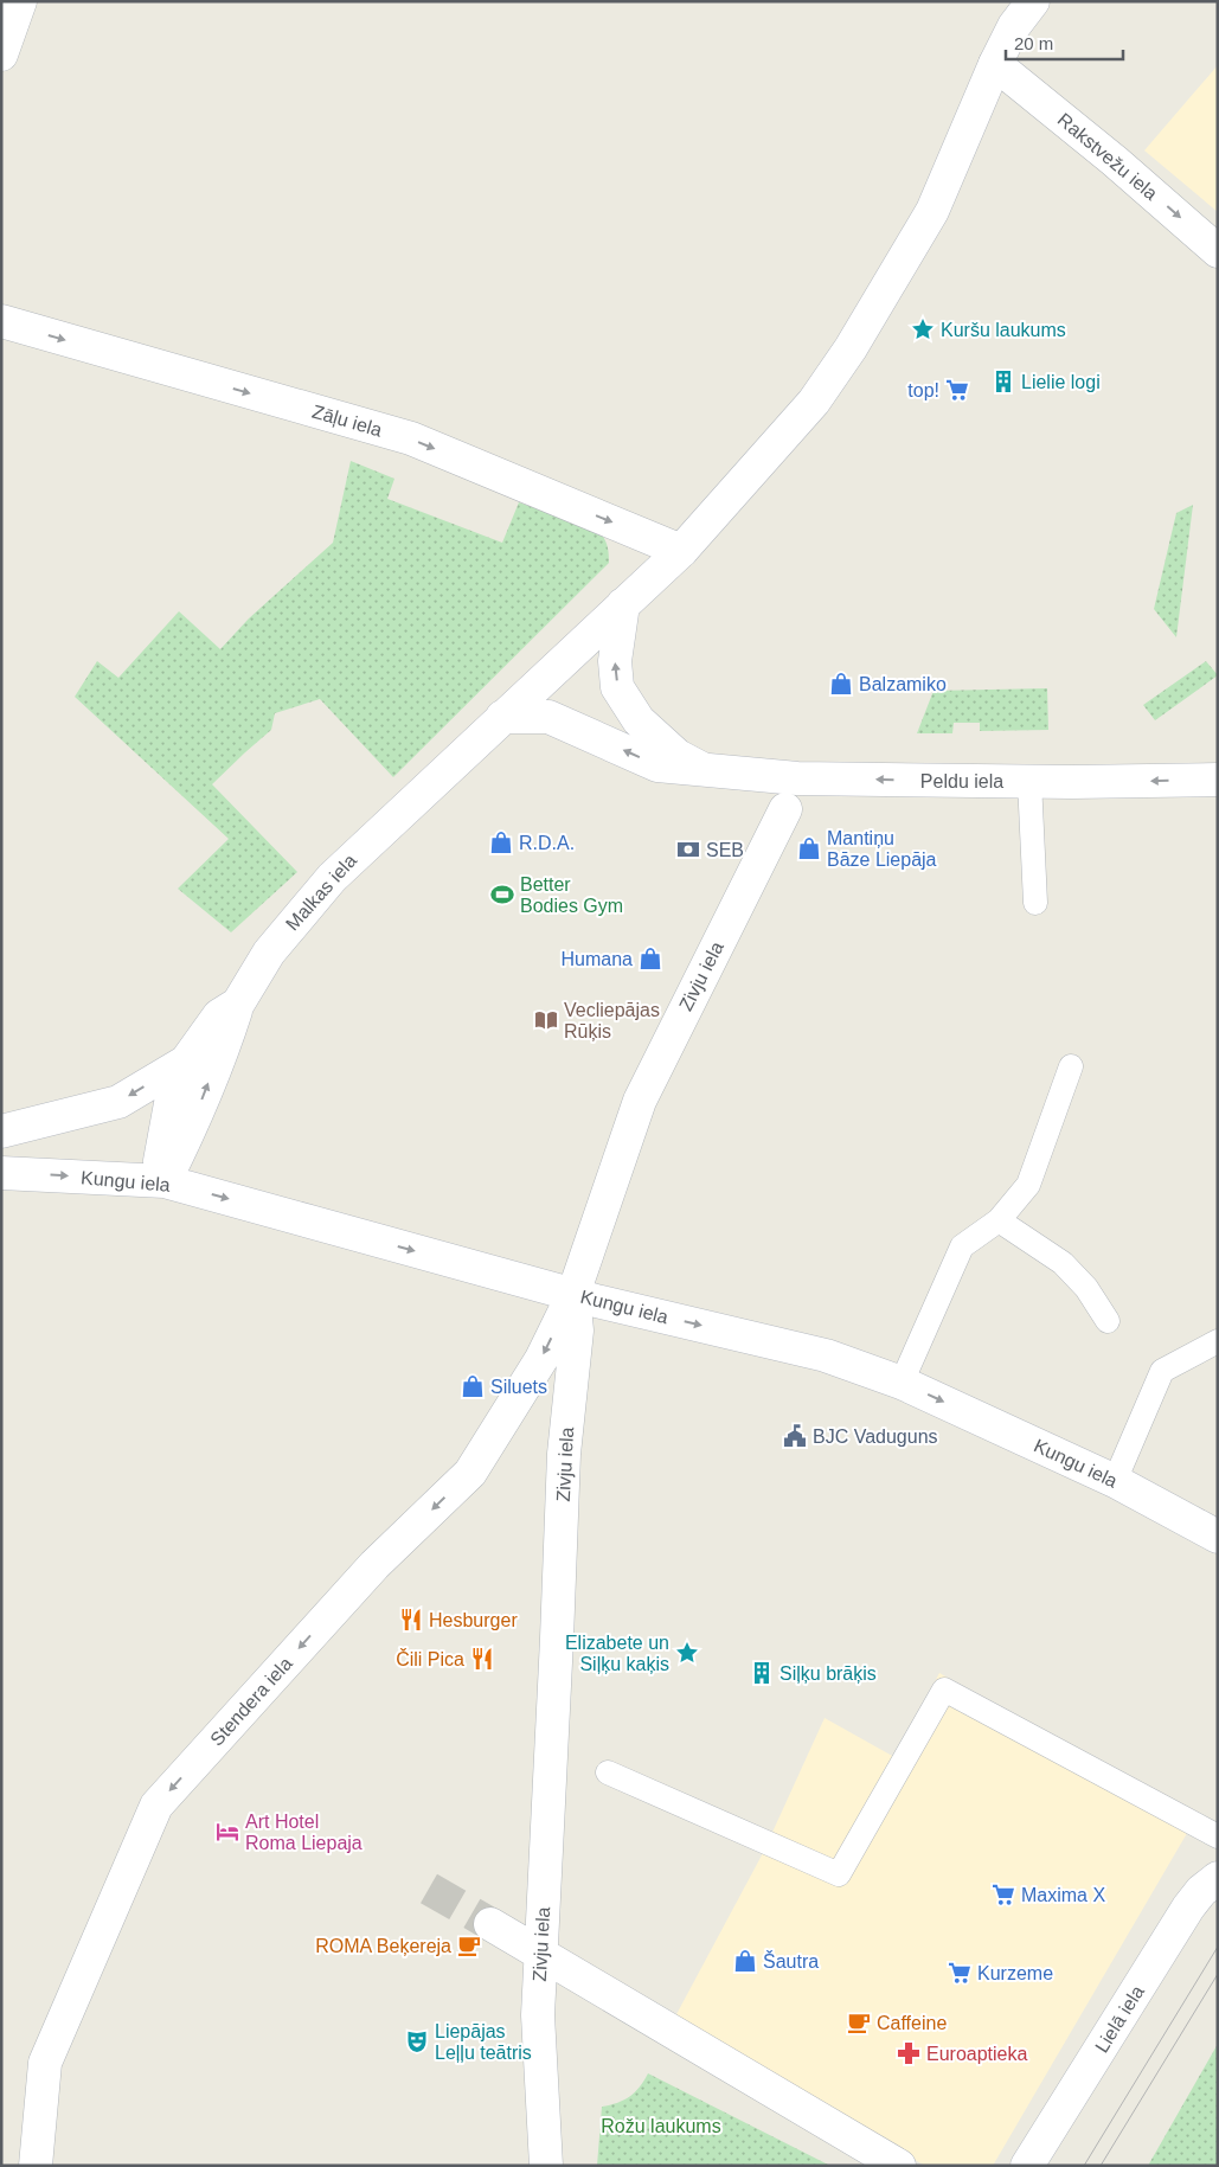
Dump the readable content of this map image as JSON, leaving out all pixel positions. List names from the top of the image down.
{
  "streets": {
    "street": [
      "Rakstvežu iela",
      "Zāļu iela",
      "Peldu iela",
      "Malkas iela",
      "Zivju iela",
      "Kungu iela",
      "Stendera iela",
      "Lielā iela"
    ]
  },
  "crossings": [
    ["Peldu iela", "Malkas iela"],
    ["Zivju iela", "Kungu iela"],
    ["Zivju iela", "Stendera iela"],
    ["Kungu iela", "Stendera iela"]
  ],
  "one_way": [
    "Rakstvežu iela",
    "Zāļu iela",
    "Peldu iela",
    "Kungu iela",
    "Stendera iela"
  ],
  "parks": ["Rožu laukums"],
  "places": {
    "place": ["Kuršu laukums", "Elizabete un Siļķu kaķis"],
    "building": ["Lielie logi", "Siļķu brāķis"],
    "supermarket": ["top!", "Maxima X", "Kurzeme"],
    "shop": [
      "Balzamiko",
      "R.D.A.",
      "Mantiņu Bāze Liepāja",
      "Humana",
      "Siluets",
      "Šautra"
    ],
    "bank": ["SEB"],
    "sports": ["Better Bodies Gym"],
    "library": ["Vecliepājas Rūķis"],
    "public building": ["BJC Vaduguns"],
    "restaurant": ["Hesburger", "Čili Pica"],
    "hotel": ["Art Hotel Roma Liepaja"],
    "cafe": ["ROMA Beķereja", "Caffeine"],
    "theatre": ["Liepājas Leļļu teātris"],
    "pharmacy": ["Euroaptieka"]
  },
  "scale_bar": "20 m"
}
